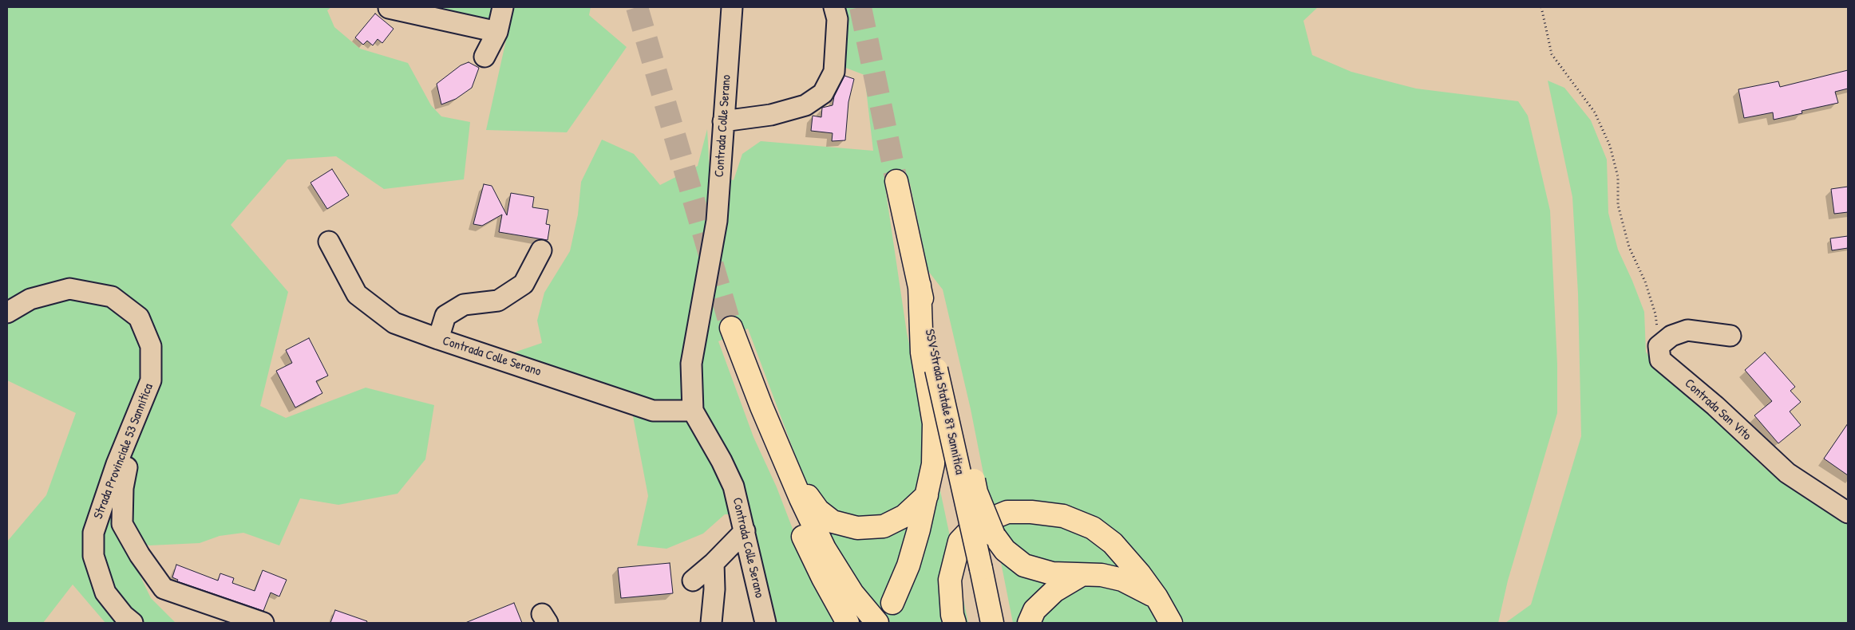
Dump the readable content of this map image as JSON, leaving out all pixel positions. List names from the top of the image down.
{
  "streets": {
    "main road": ["SSV Strada Statale 87 Sannitica"],
    "street": ["Contrada Colle Serano", "Contrada San Vito", "Strada Provinciale 53 Sannitica"]
  }
}
